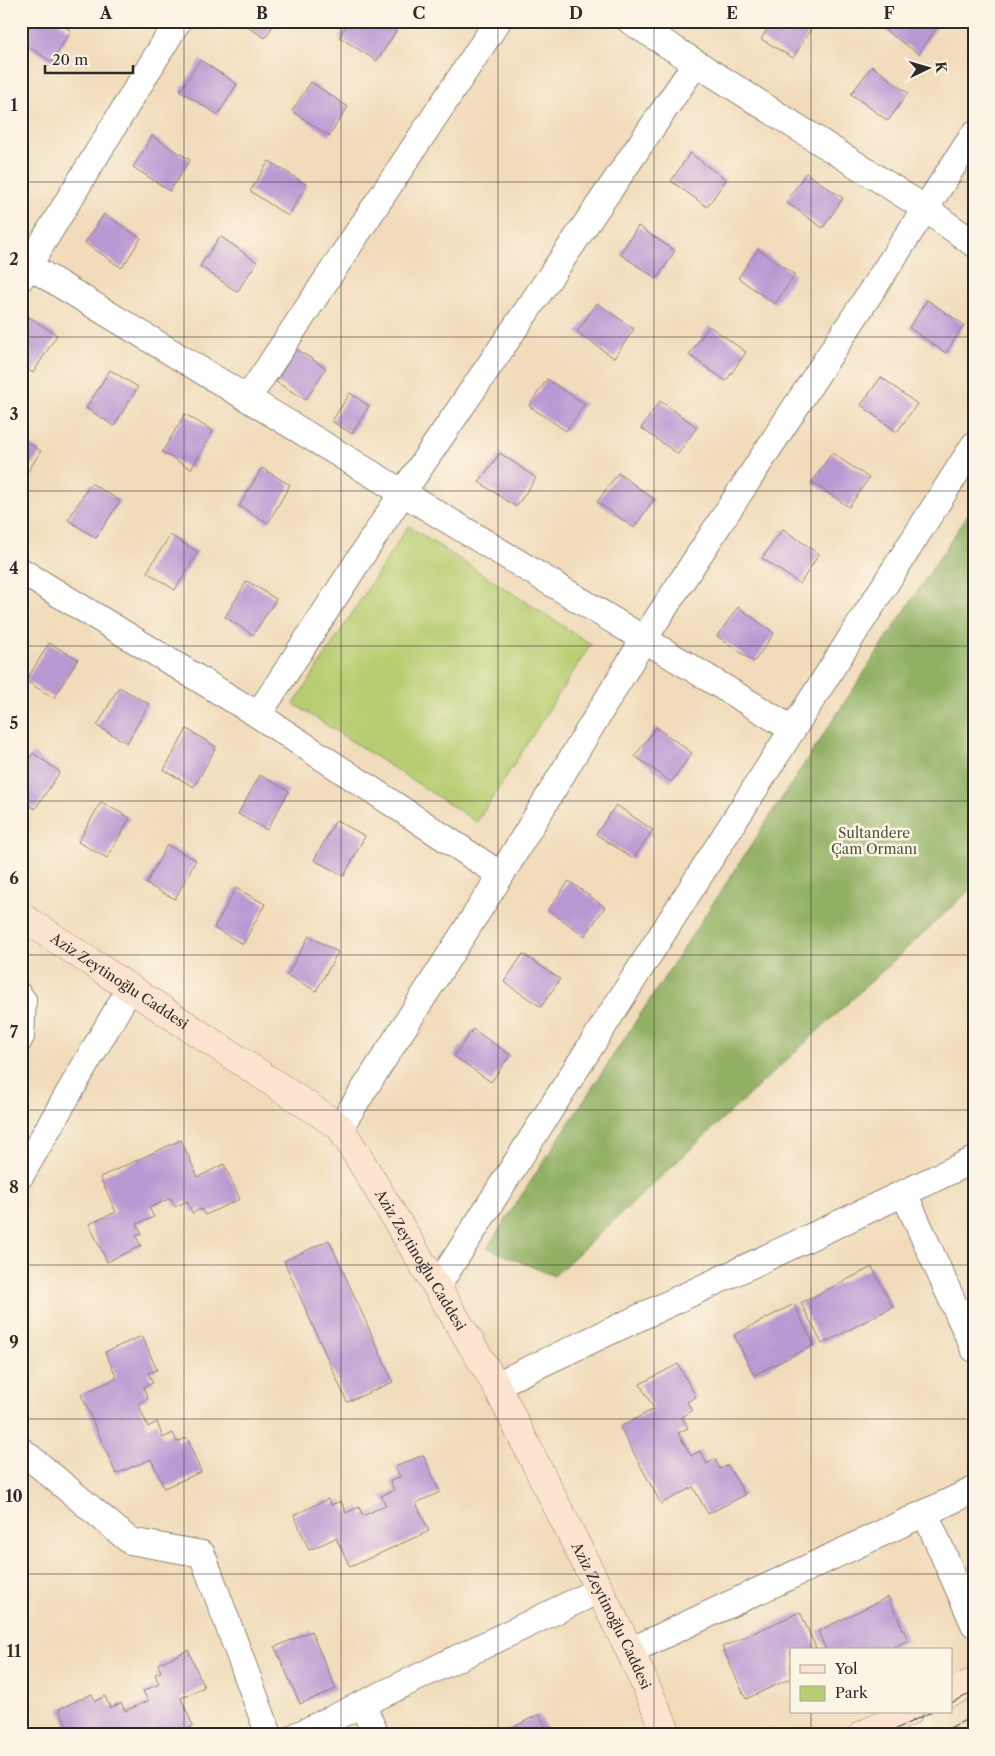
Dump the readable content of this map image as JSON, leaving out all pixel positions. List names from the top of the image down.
{
  "streets": {
    "main road": ["Aziz Zeytinoğlu Caddesi"]
  },
  "parks": ["Sultandere Çam Ormanı"],
  "legend": ["Yol", "Park"],
  "scale_bar": "20 m",
  "north": "right",
  "grid": {
    "columns": [
      "A",
      "B",
      "C",
      "D",
      "E",
      "F"
    ],
    "rows": [
      "1",
      "2",
      "3",
      "4",
      "5",
      "6",
      "7",
      "8",
      "9",
      "10",
      "11"
    ]
  }
}
